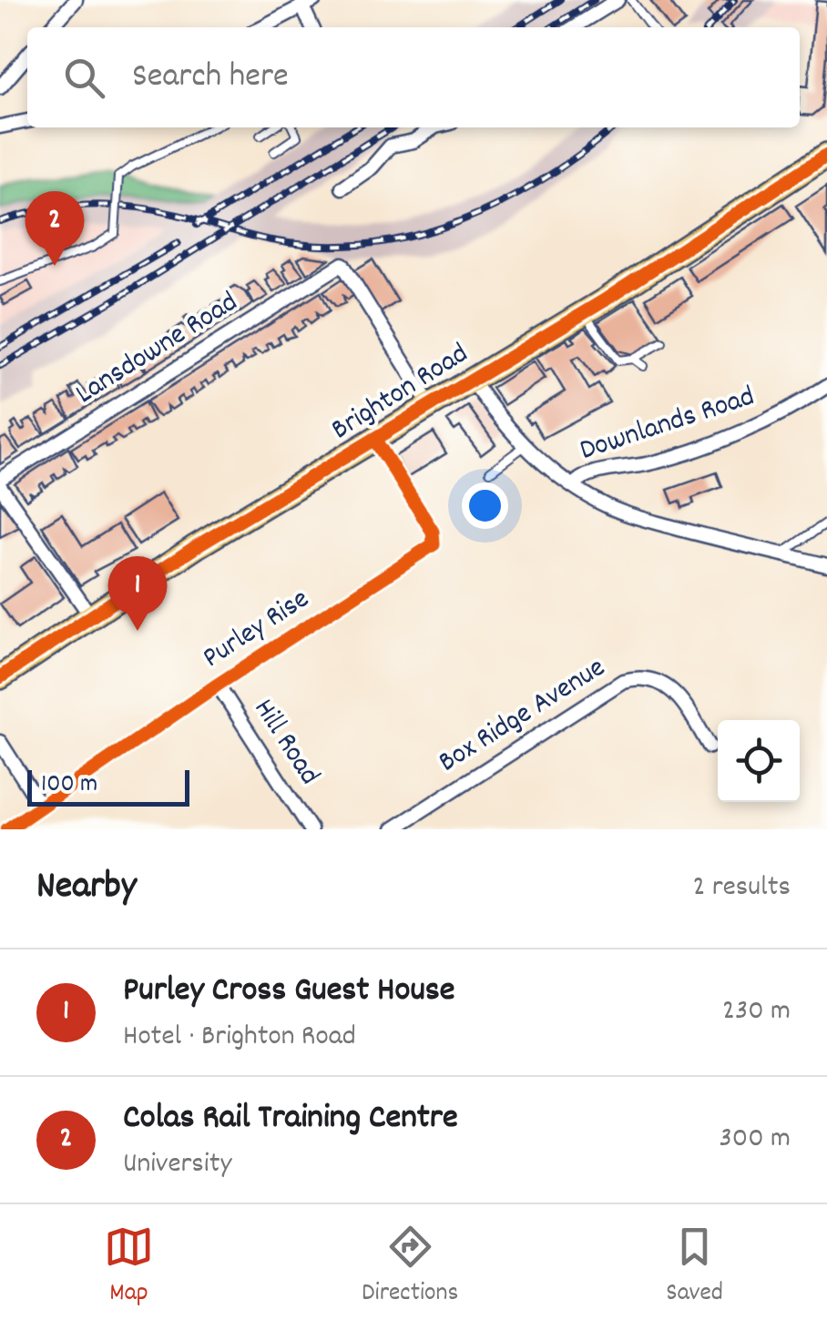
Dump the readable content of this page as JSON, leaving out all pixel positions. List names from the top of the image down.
{
  "streets": {
    "highway": ["Brighton Road"],
    "street": [
      "Lansdowne Road",
      "Downlands Road",
      "Purley Rise",
      "Box Ridge Avenue",
      "Hill Road"
    ]
  },
  "crossings": [
    ["Lansdowne Road", "Brighton Road"],
    ["Brighton Road", "Purley Rise"],
    ["Purley Rise", "Hill Road"]
  ],
  "scale_bar": "100 m",
  "page": {
    "search": "Search here",
    "pins": ["2", "1"],
    "scale": "100 m",
    "heading": ["Nearby", "2 results"],
    "list": [
      {
        "mark": "1",
        "name": "Purley Cross Guest House",
        "note": "Hotel · Brighton Road",
        "value": "230 m"
      },
      {
        "mark": "2",
        "name": "Colas Rail Training Centre",
        "note": "University",
        "value": "300 m"
      }
    ],
    "nav": ["Map", "Directions", "Saved"]
  }
}
